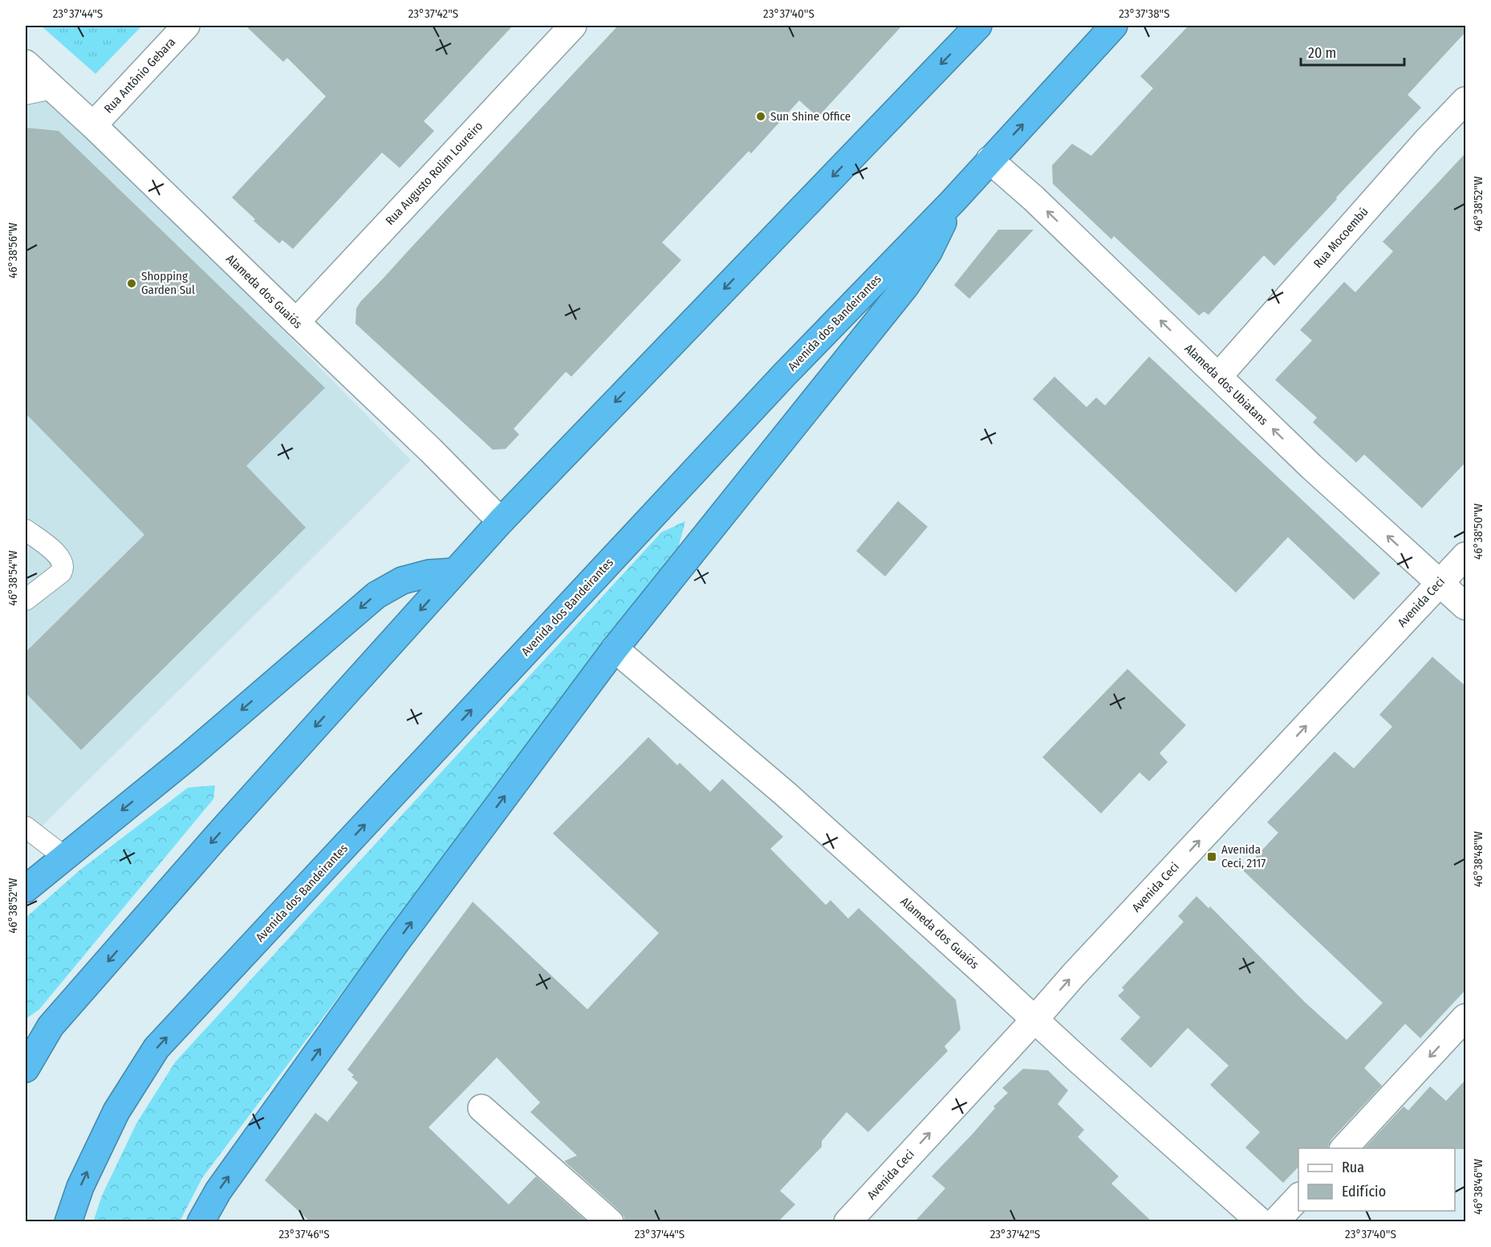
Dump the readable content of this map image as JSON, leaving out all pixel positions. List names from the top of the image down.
{
  "streets": {
    "highway": ["Avenida dos Bandeirantes"],
    "street": [
      "Rua Antônio Gebara",
      "Rua Augusto Rolim Loureiro",
      "Rua Mocoembú",
      "Alameda dos Guaiós",
      "Alameda dos Ubiatans",
      "Avenida Ceci"
    ]
  },
  "crossings": [
    ["Rua Antônio Gebara", "Alameda dos Guaiós"],
    ["Rua Augusto Rolim Loureiro", "Alameda dos Guaiós"],
    ["Rua Mocoembú", "Alameda dos Ubiatans"],
    ["Alameda dos Guaiós", "Avenida Ceci"],
    ["Avenida dos Bandeirantes", "Alameda dos Ubiatans"],
    ["Alameda dos Ubiatans", "Avenida Ceci"]
  ],
  "one_way": ["Alameda dos Ubiatans", "Avenida Ceci"],
  "places": {
    "other": ["Sun Shine Office", "Shopping Garden Sul"],
    "transit": ["Avenida Ceci, 2117"]
  },
  "legend": ["Rua", "Edifício"],
  "scale_bar": "20 m",
  "coordinates": [
    "23°37'44\"S",
    "23°37'42\"S",
    "23°37'40\"S",
    "23°37'38\"S",
    "46°38'52\"W",
    "46°38'56\"W",
    "46°38'50\"W",
    "46°38'54\"W",
    "46°38'48\"W",
    "46°38'46\"W",
    "23°37'46\"S"
  ]
}
